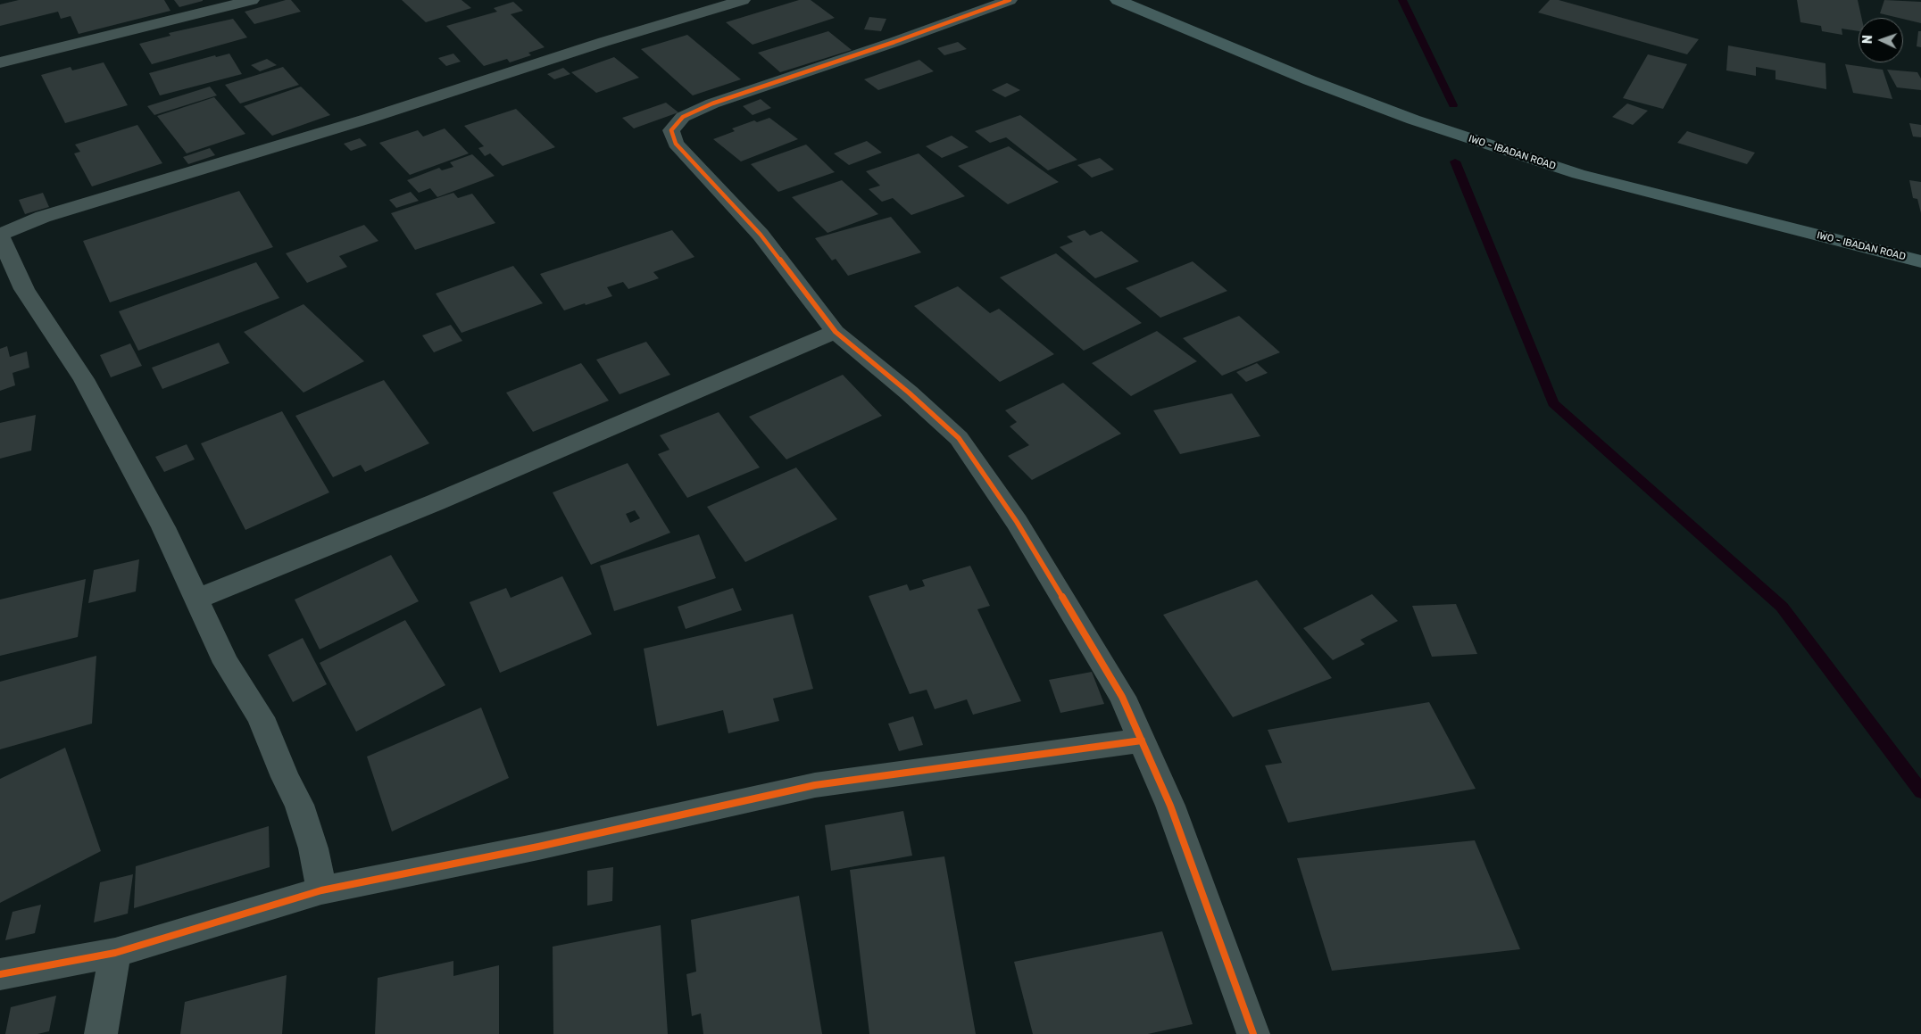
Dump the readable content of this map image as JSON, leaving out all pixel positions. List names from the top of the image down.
{
  "streets": {
    "main road": ["IWO - IBADAN ROAD"]
  },
  "north": "left"
}
